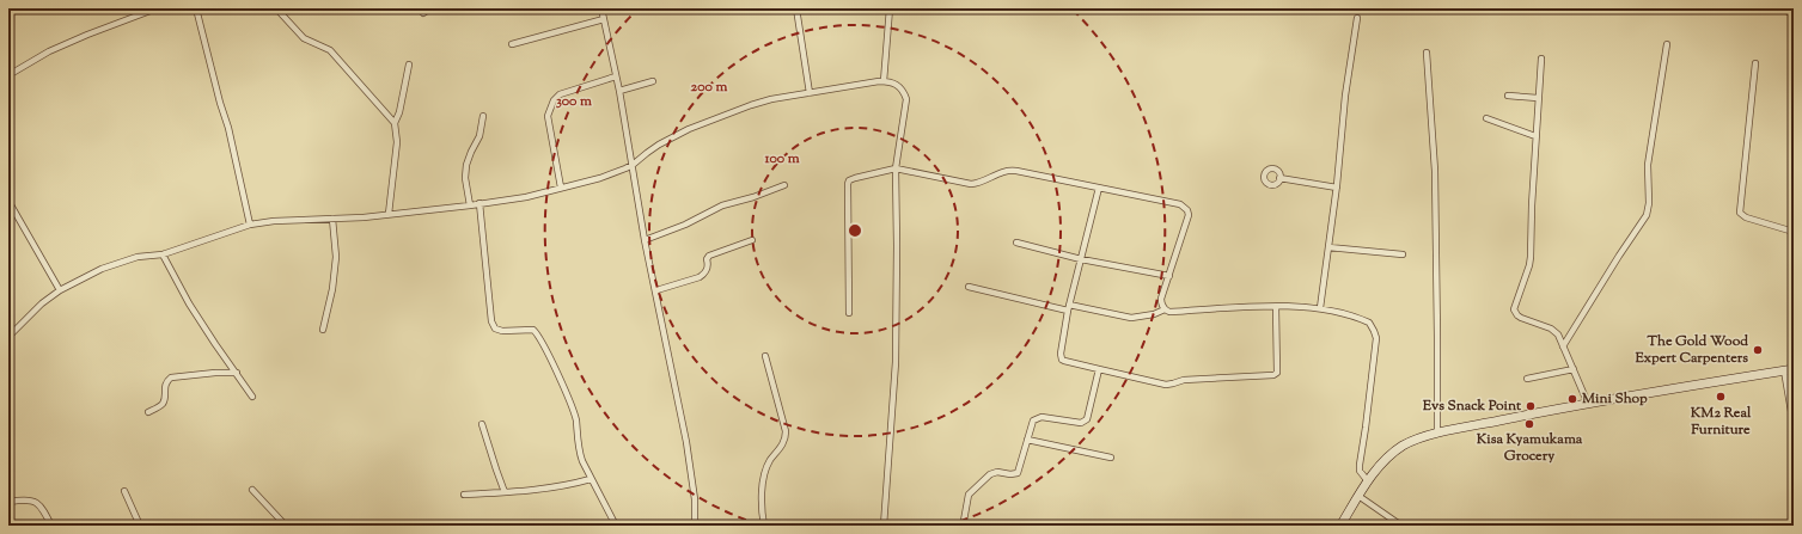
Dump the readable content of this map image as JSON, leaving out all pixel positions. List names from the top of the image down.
{
  "places": [
    "The Gold Wood Expert Carpenters",
    "KM2 Real Furniture",
    "Mini Shop",
    "Evs Snack Point",
    "Kisa Kyamukama Grocery"
  ],
  "rings": ["200 m", "300 m", "100 m"]
}
